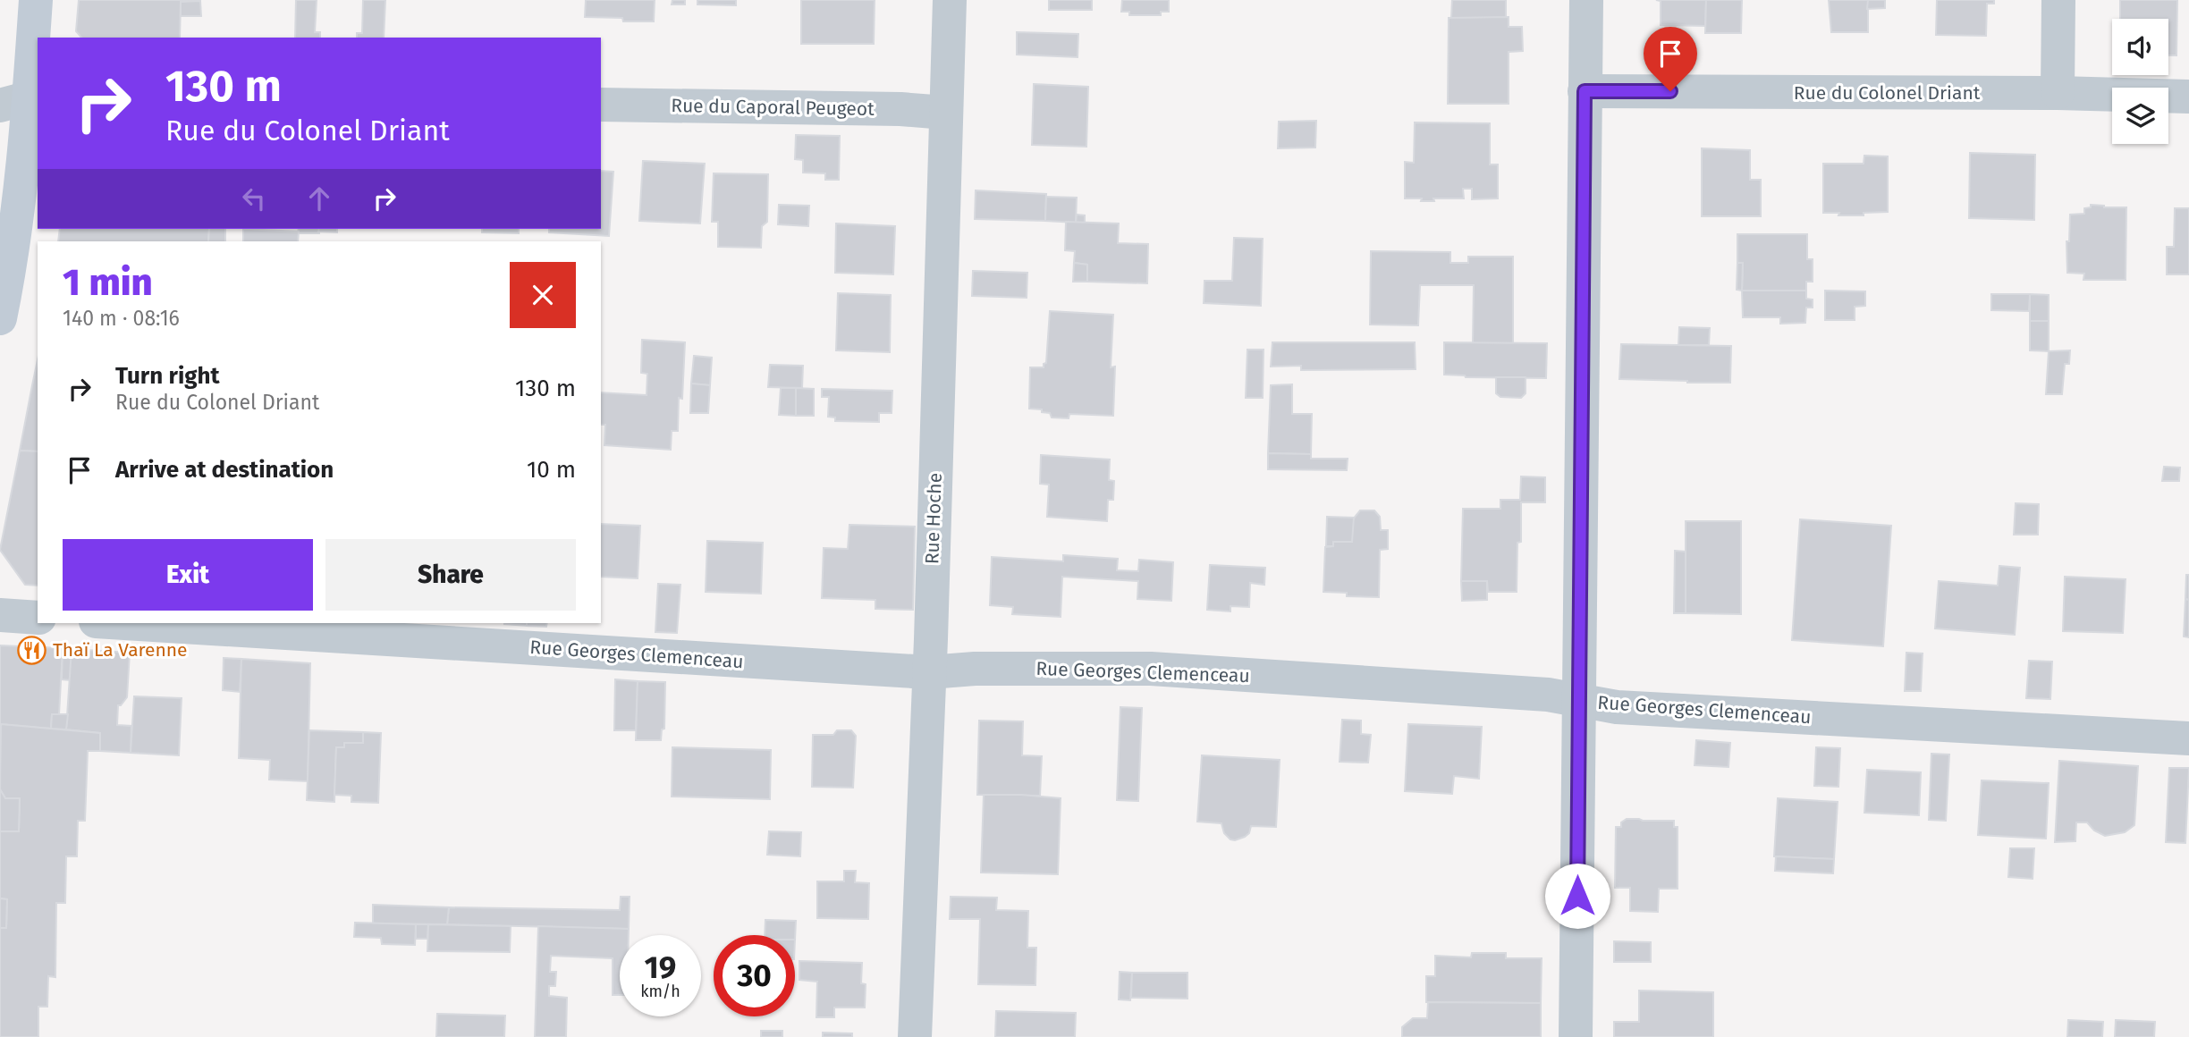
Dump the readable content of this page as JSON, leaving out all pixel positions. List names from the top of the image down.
{
  "streets": {
    "street": [
      "Rue du Colonel Driant",
      "Rue du Caporal Peugeot",
      "Rue Hoche",
      "Rue Georges Clemenceau"
    ]
  },
  "crossings": [
    ["Rue du Caporal Peugeot", "Rue Hoche"],
    ["Rue Hoche", "Rue Georges Clemenceau"]
  ],
  "places": {
    "restaurant": ["Thaï La Varenne"]
  },
  "page": {
    "turn": ["130 m", "Rue du Colonel Driant"],
    "heading": ["1 min", "140 m · 08:16"],
    "list": [
      {
        "name": "Turn right",
        "note": "Rue du Colonel Driant",
        "value": "130 m"
      },
      {
        "name": "Arrive at destination",
        "value": "10 m"
      }
    ],
    "buttons": ["Exit", "Share"],
    "speed": "19 km/h",
    "limit": "30"
  }
}
